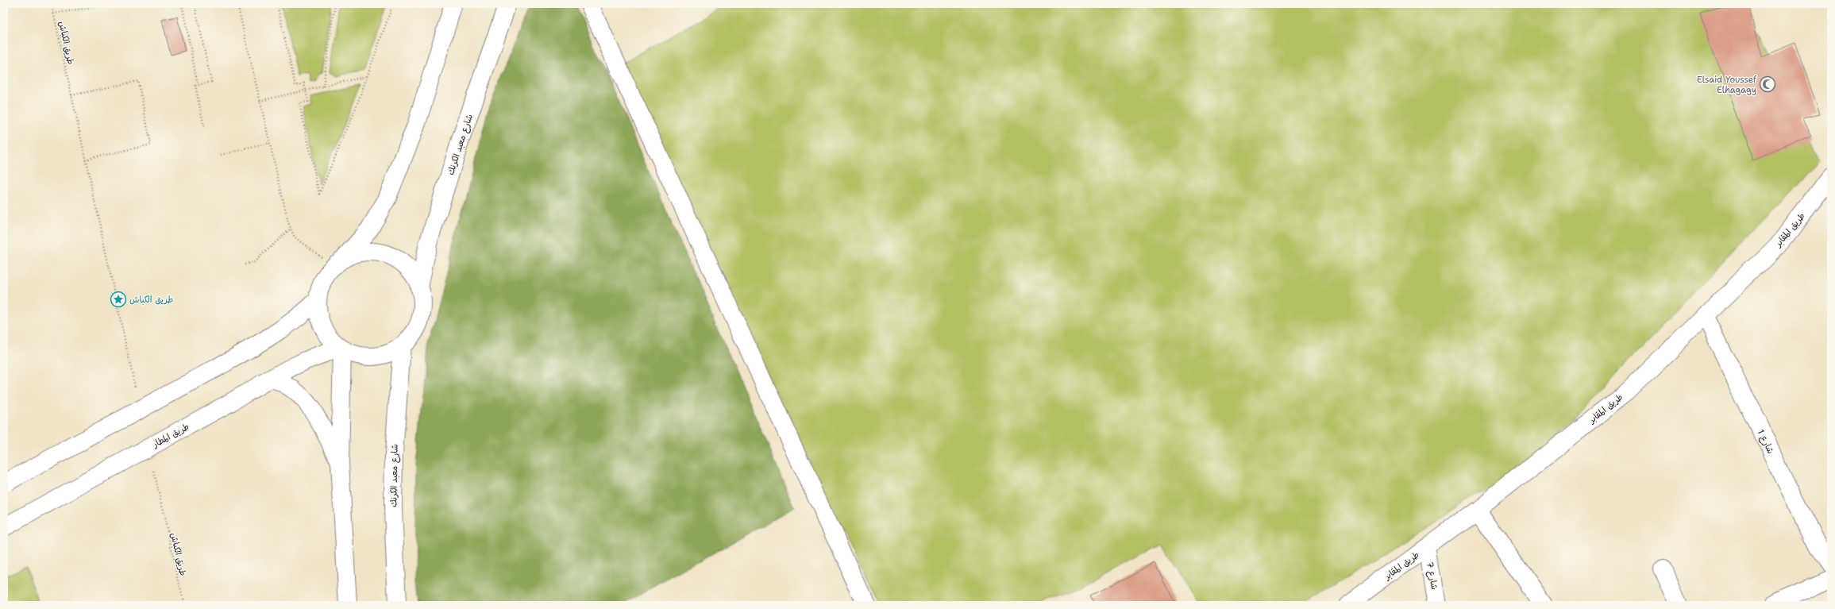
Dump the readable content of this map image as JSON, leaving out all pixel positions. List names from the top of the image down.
{
  "streets": {
    "street": [
      "شارع معبد الكرنك",
      "طريق المقابر",
      "طريق المطار",
      "شارع 1",
      "شارع 7"
    ],
    "path": ["طريق الكباش"]
  },
  "crossings": [
    ["شارع معبد الكرنك", "طريق المطار"],
    ["طريق المقابر", "شارع 1"],
    ["طريق المقابر", "شارع 7"]
  ],
  "places": {
    "mosque": ["Elsaid Youssef Elhagagy"],
    "place": ["طريق الكباش"]
  }
}
